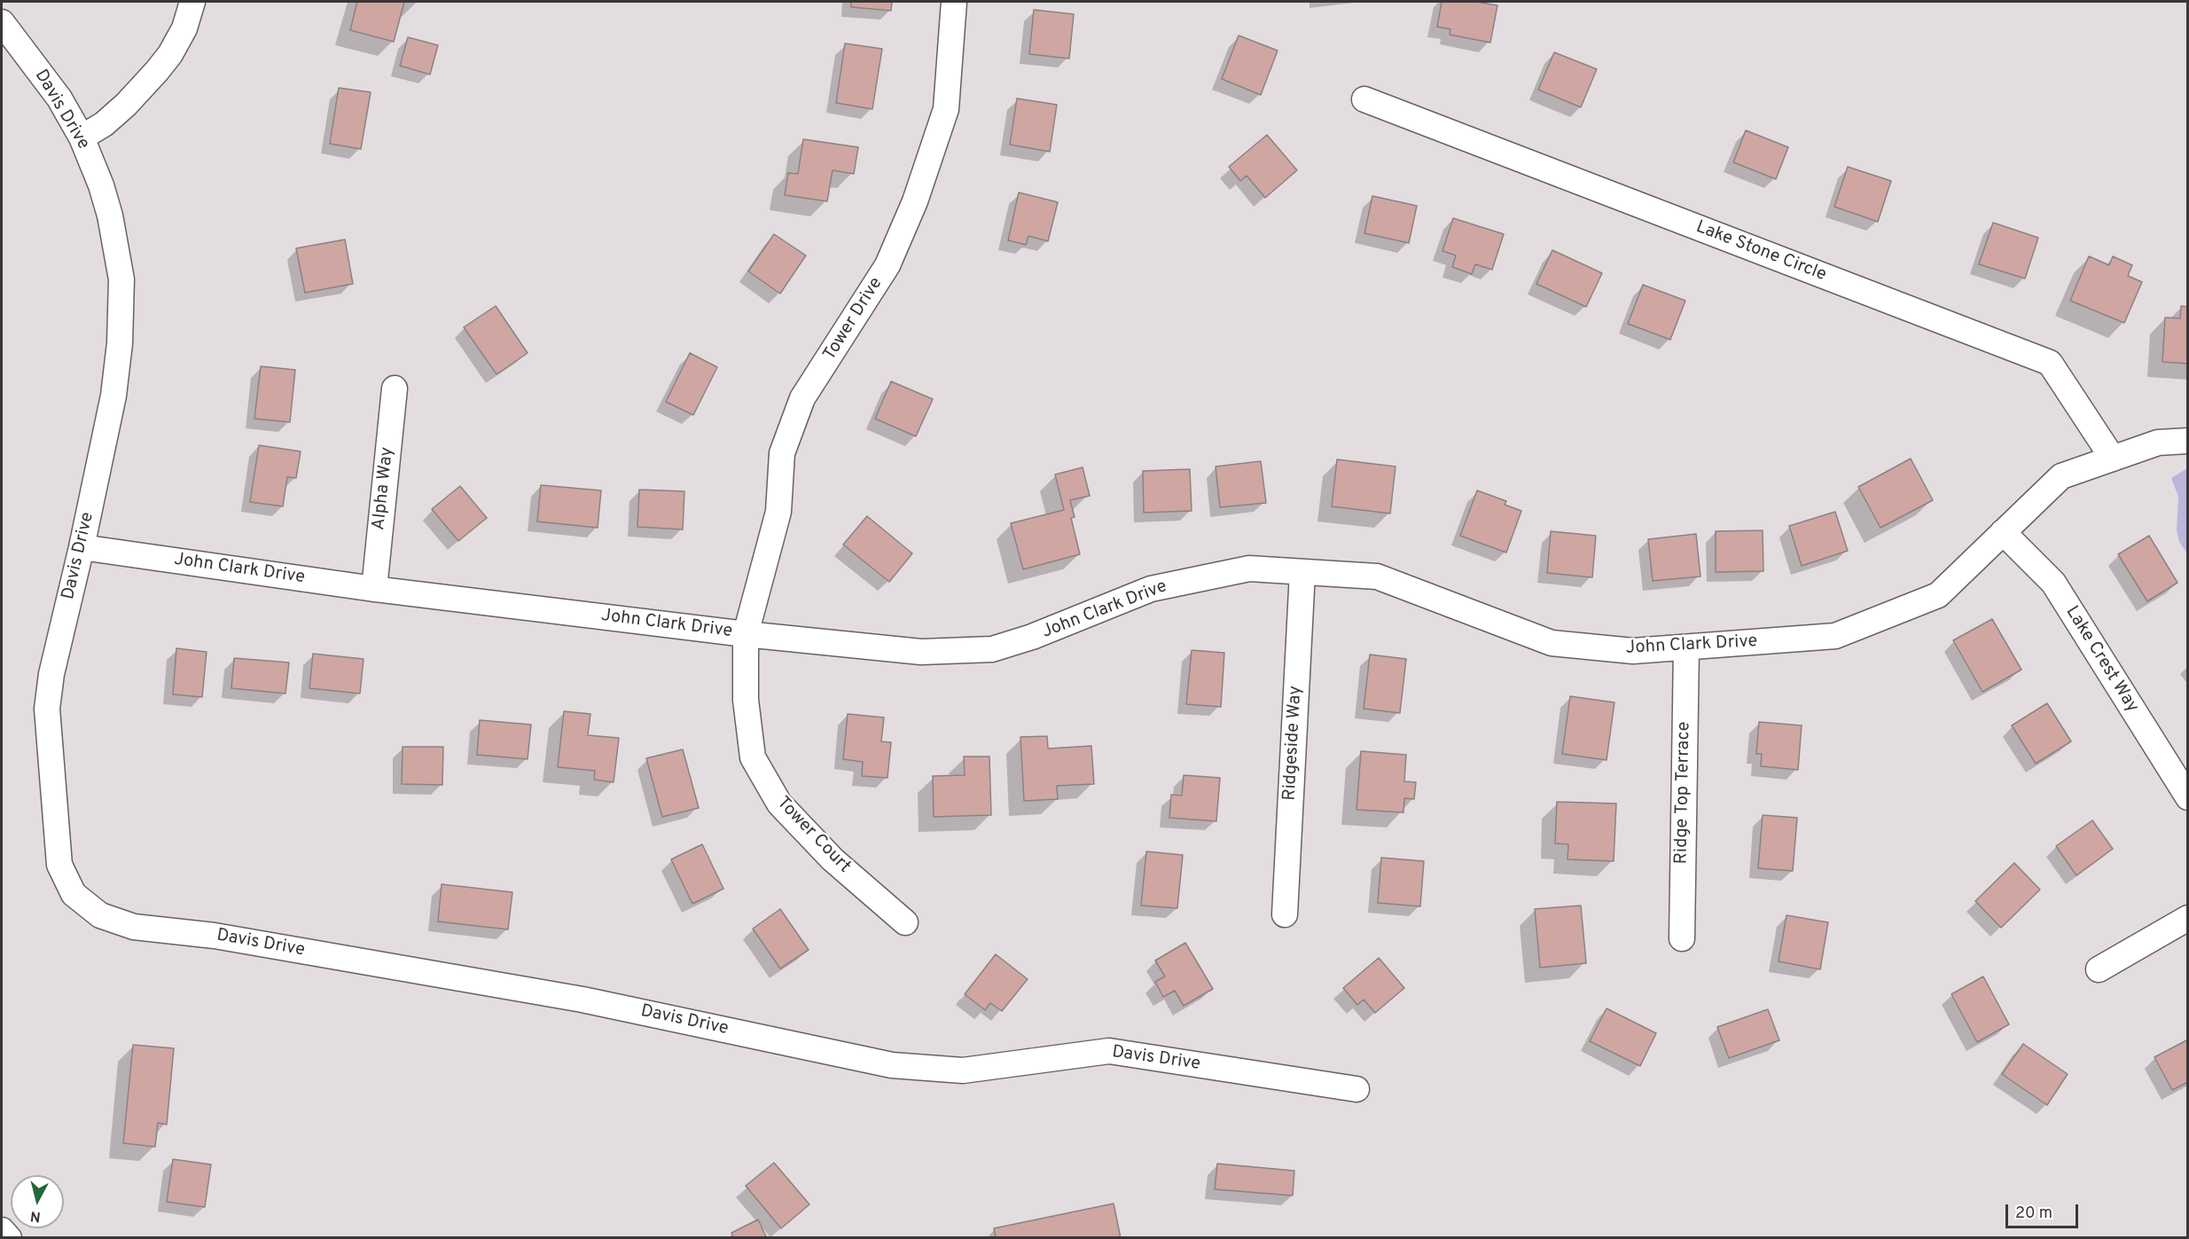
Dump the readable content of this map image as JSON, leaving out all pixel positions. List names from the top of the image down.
{
  "streets": {
    "street": [
      "Davis Drive",
      "Lake Stone Circle",
      "Tower Drive",
      "Alpha Way",
      "John Clark Drive",
      "Lake Crest Way",
      "Ridgeside Way",
      "Ridge Top Terrace",
      "Tower Court"
    ]
  },
  "crossings": [
    ["Davis Drive", "John Clark Drive"],
    ["Lake Stone Circle", "John Clark Drive"],
    ["Tower Drive", "John Clark Drive"],
    ["Tower Drive", "Tower Court"],
    ["Alpha Way", "John Clark Drive"],
    ["John Clark Drive", "Lake Crest Way"],
    ["John Clark Drive", "Ridgeside Way"],
    ["John Clark Drive", "Ridge Top Terrace"],
    ["John Clark Drive", "Tower Court"]
  ],
  "scale_bar": "20 m",
  "north": "bottom"
}
